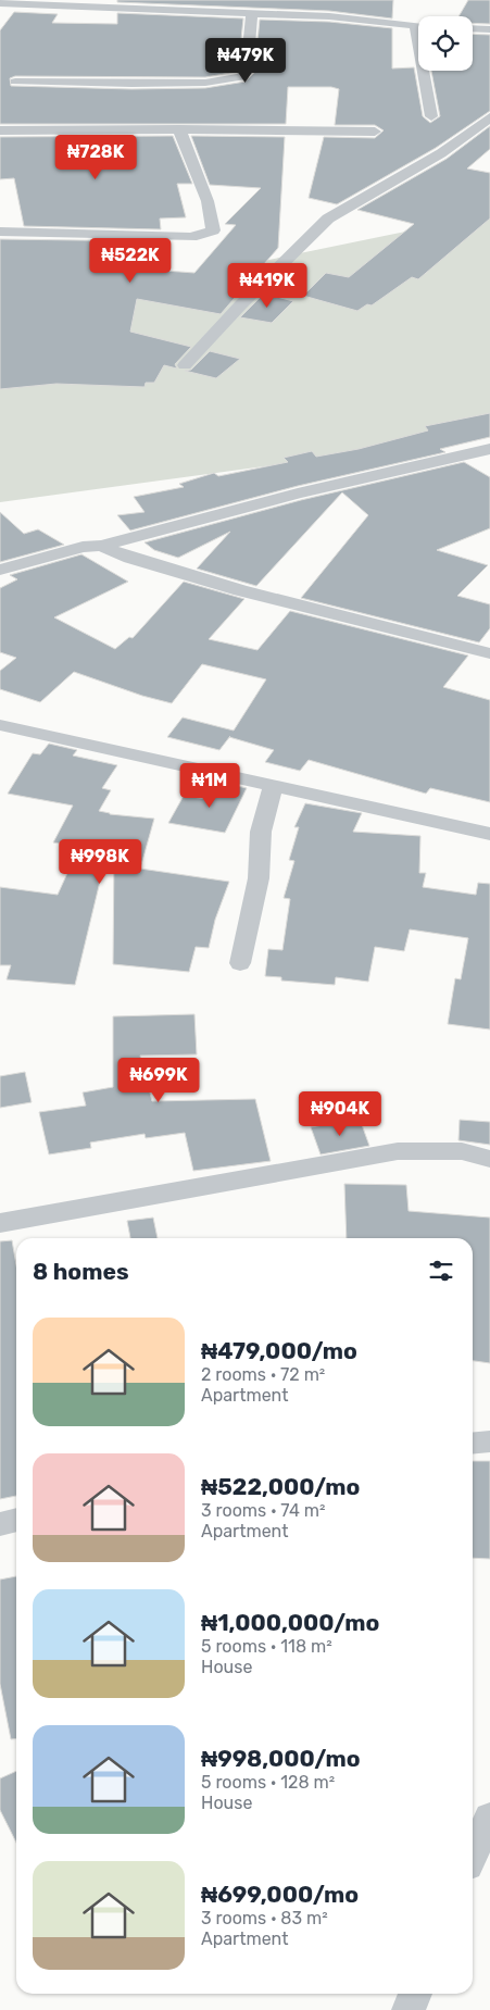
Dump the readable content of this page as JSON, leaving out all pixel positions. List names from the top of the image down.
{
  "page": {
    "price": [
      "₦479K",
      "₦728K",
      "₦522K",
      "₦419K",
      "₦1M",
      "₦998K",
      "₦699K",
      "₦904K"
    ],
    "heading": "8 homes",
    "list": [
      {
        "name": "₦479,000/mo",
        "note": "2 rooms · 72 m² · Apartment"
      },
      {
        "name": "₦522,000/mo",
        "note": "3 rooms · 74 m² · Apartment"
      },
      {
        "name": "₦1,000,000/mo",
        "note": "5 rooms · 118 m² · House"
      },
      {
        "name": "₦998,000/mo",
        "note": "5 rooms · 128 m² · House"
      },
      {
        "name": "₦699,000/mo",
        "note": "3 rooms · 83 m² · Apartment"
      }
    ]
  }
}
